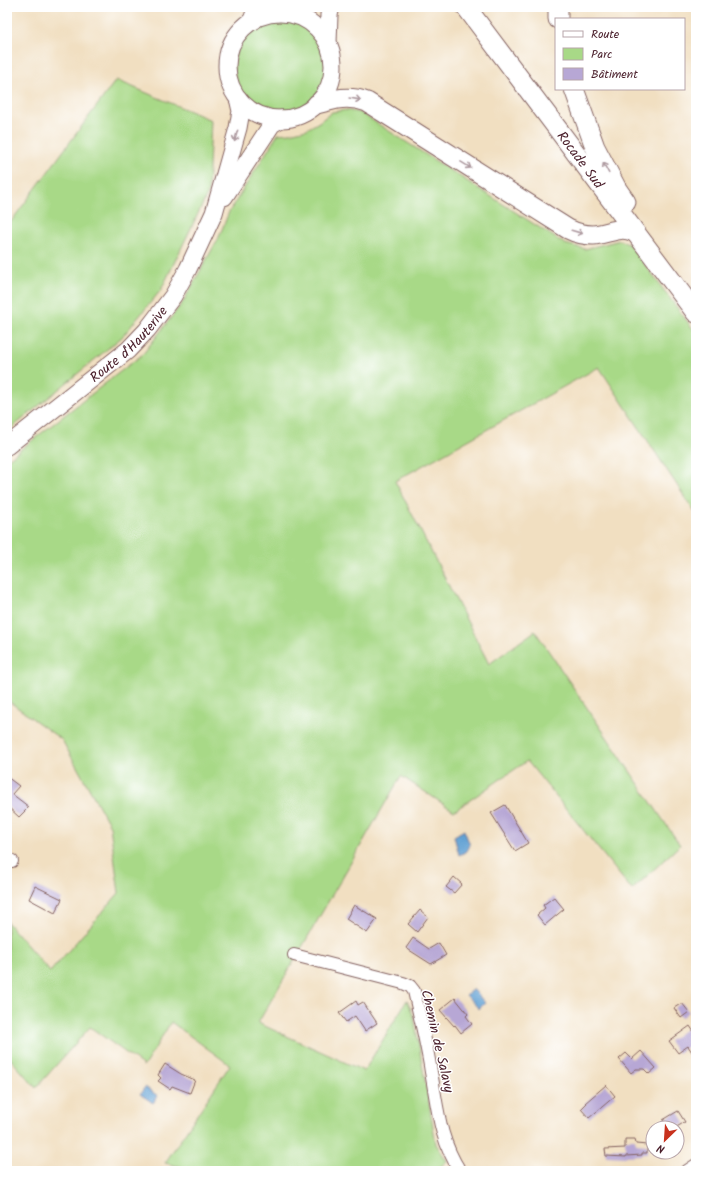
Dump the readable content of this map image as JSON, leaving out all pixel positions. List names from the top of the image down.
{
  "streets": {
    "main road": ["Rocade Sud"],
    "street": ["Route d'Hauterive", "Chemin de Salavy"]
  },
  "legend": ["Route", "Parc", "Bâtiment"],
  "north": "bottom left"
}
